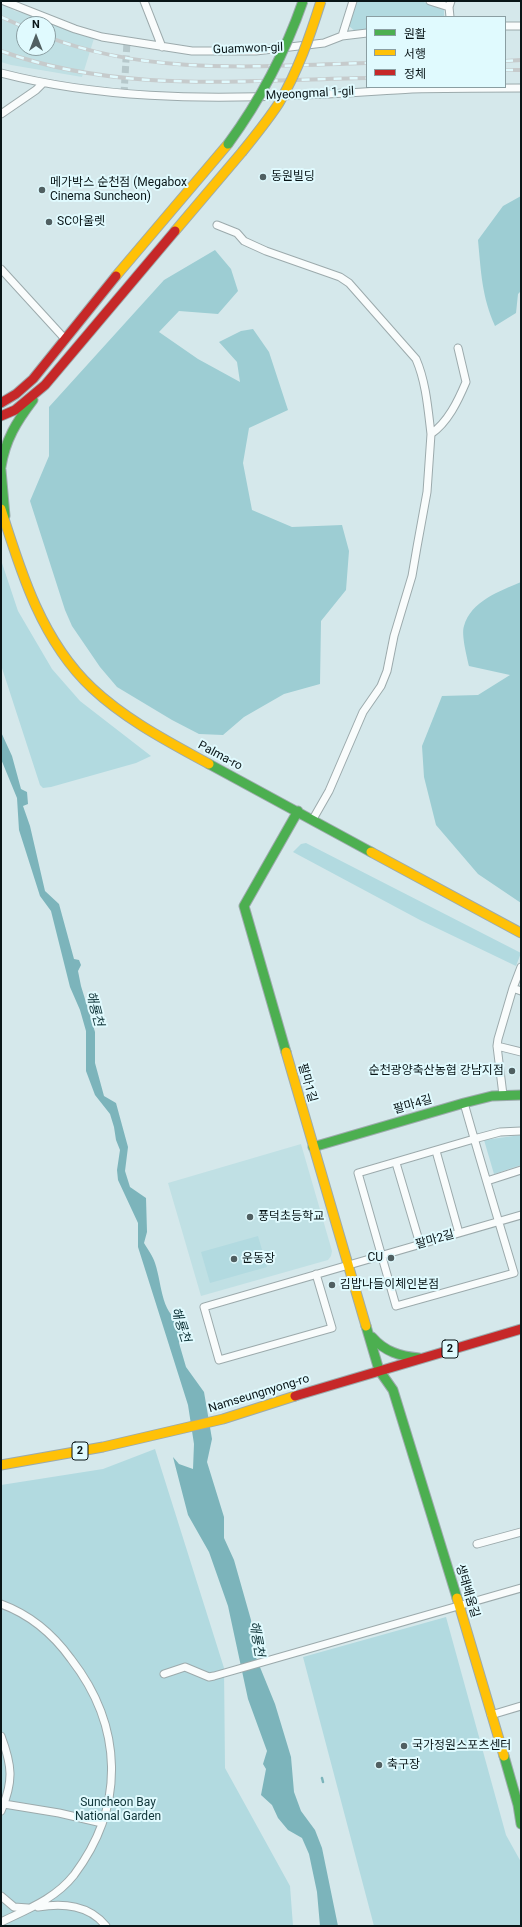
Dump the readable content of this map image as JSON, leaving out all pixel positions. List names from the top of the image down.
{
  "streets": {
    "main road": [
      "Palma-ro",
      "팔마1길",
      "팔마4길",
      "2",
      "Namseungnyong-ro",
      "생태배움길"
    ],
    "street": ["Guamwon-gil", "Myeongmal 1-gil", "팔마2길"]
  },
  "crossings": [
    ["Palma-ro", "팔마1길"],
    ["팔마1길", "팔마4길"],
    ["팔마1길", "팔마2길"],
    ["팔마1길", "Namseungnyong-ro"],
    ["팔마1길", "생태배움길"],
    ["Namseungnyong-ro", "생태배움길"]
  ],
  "water": ["해룡천"],
  "parks": ["Suncheon Bay National Garden"],
  "places": [
    "동원빌딩",
    "메가박스 순천점 (Megabox Cinema Suncheon)",
    "SC아울렛",
    "순천광양축산농협 강남지점",
    "풍덕초등학교",
    "CU",
    "운동장",
    "김밥나들이체인본점",
    "국가정원스포츠센터",
    "축구장"
  ],
  "legend": ["원활", "서행", "정체"],
  "north": "top"
}
